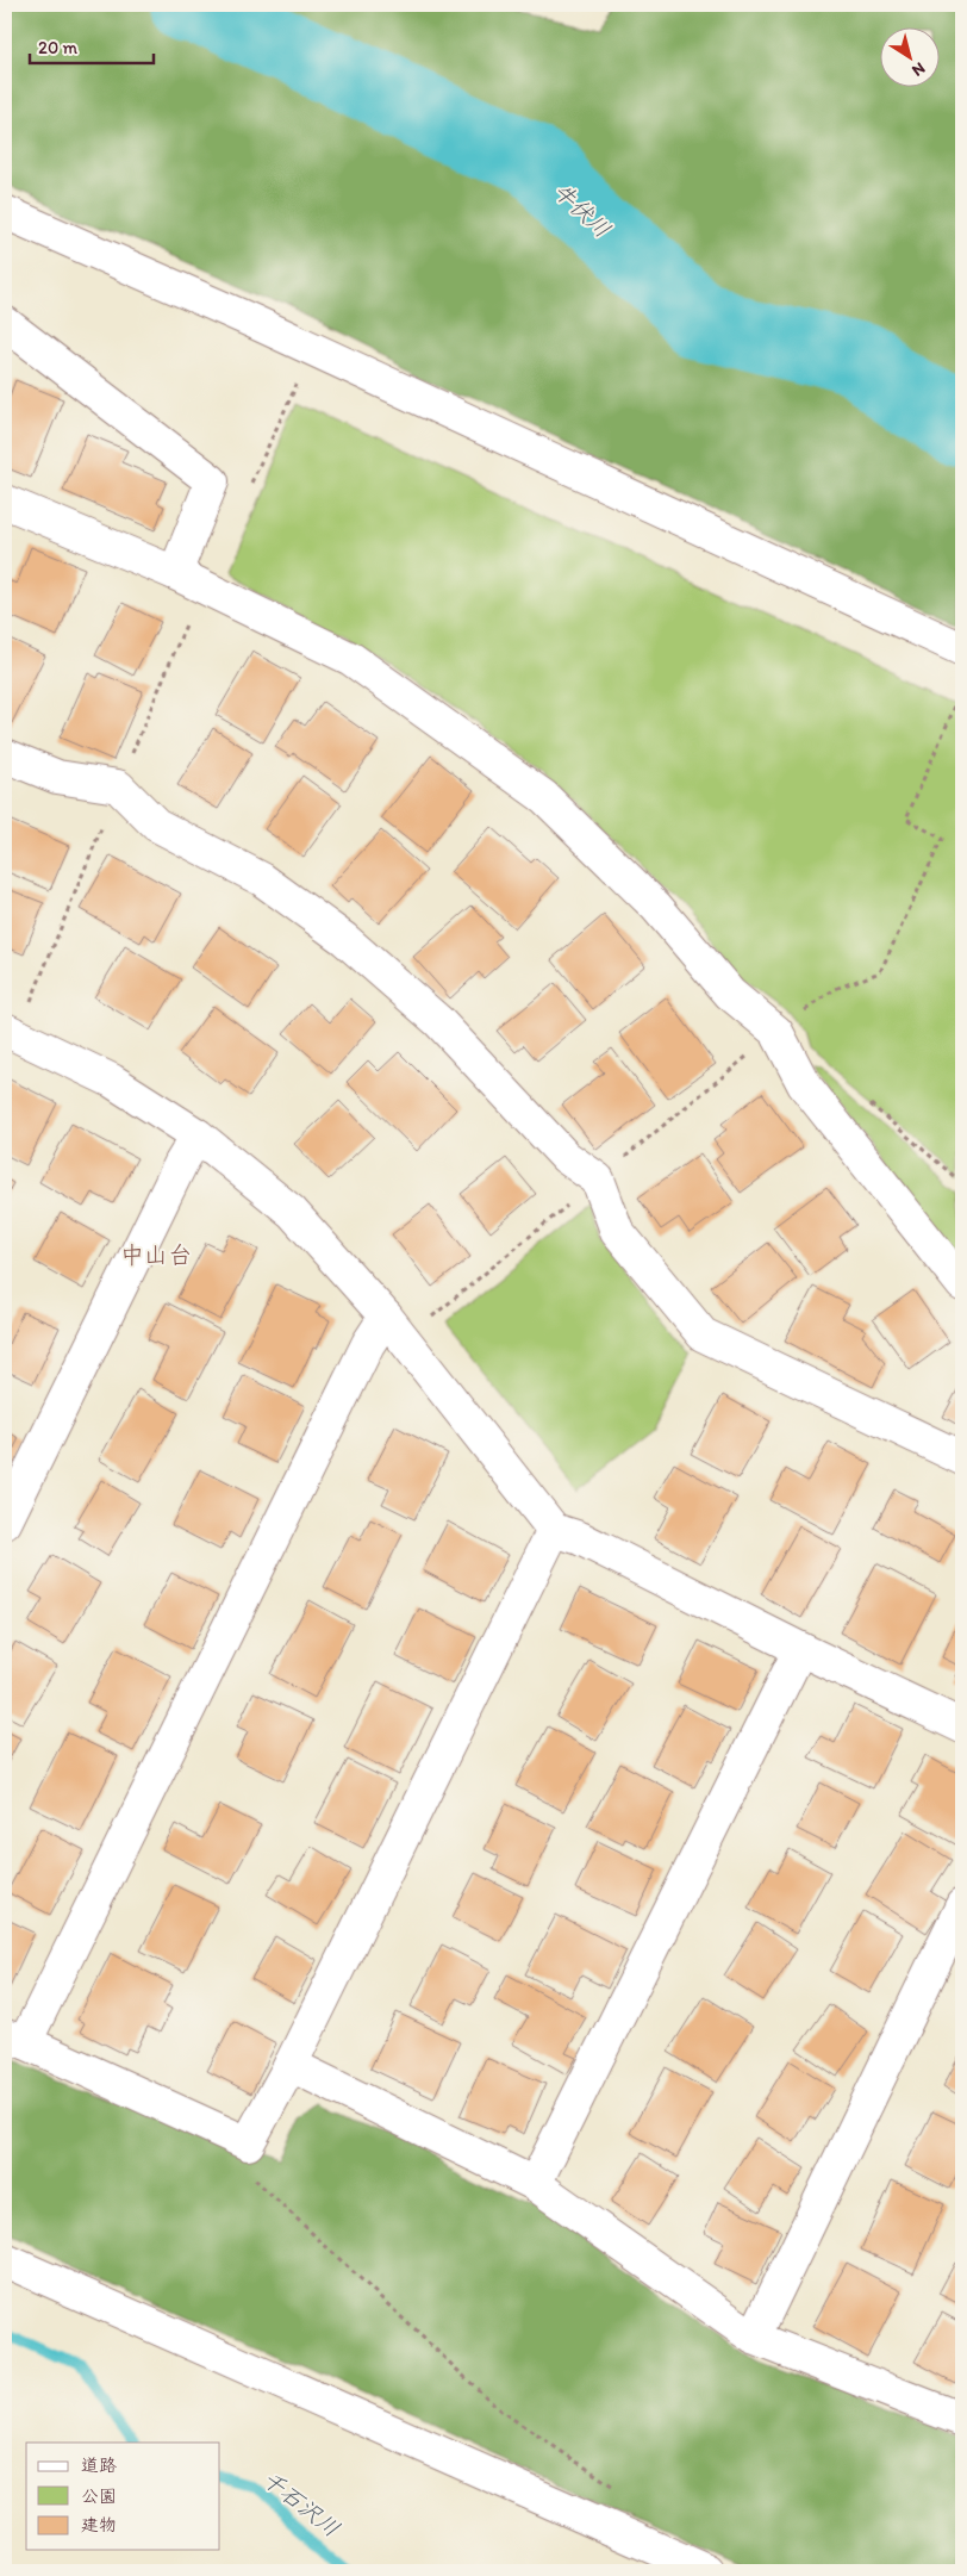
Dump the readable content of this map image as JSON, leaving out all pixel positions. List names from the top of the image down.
{
  "districts": ["中山台"],
  "water": ["牛伏川", "千石沢川"],
  "legend": ["道路", "公園", "建物"],
  "scale_bar": "20 m",
  "north": "bottom right"
}
